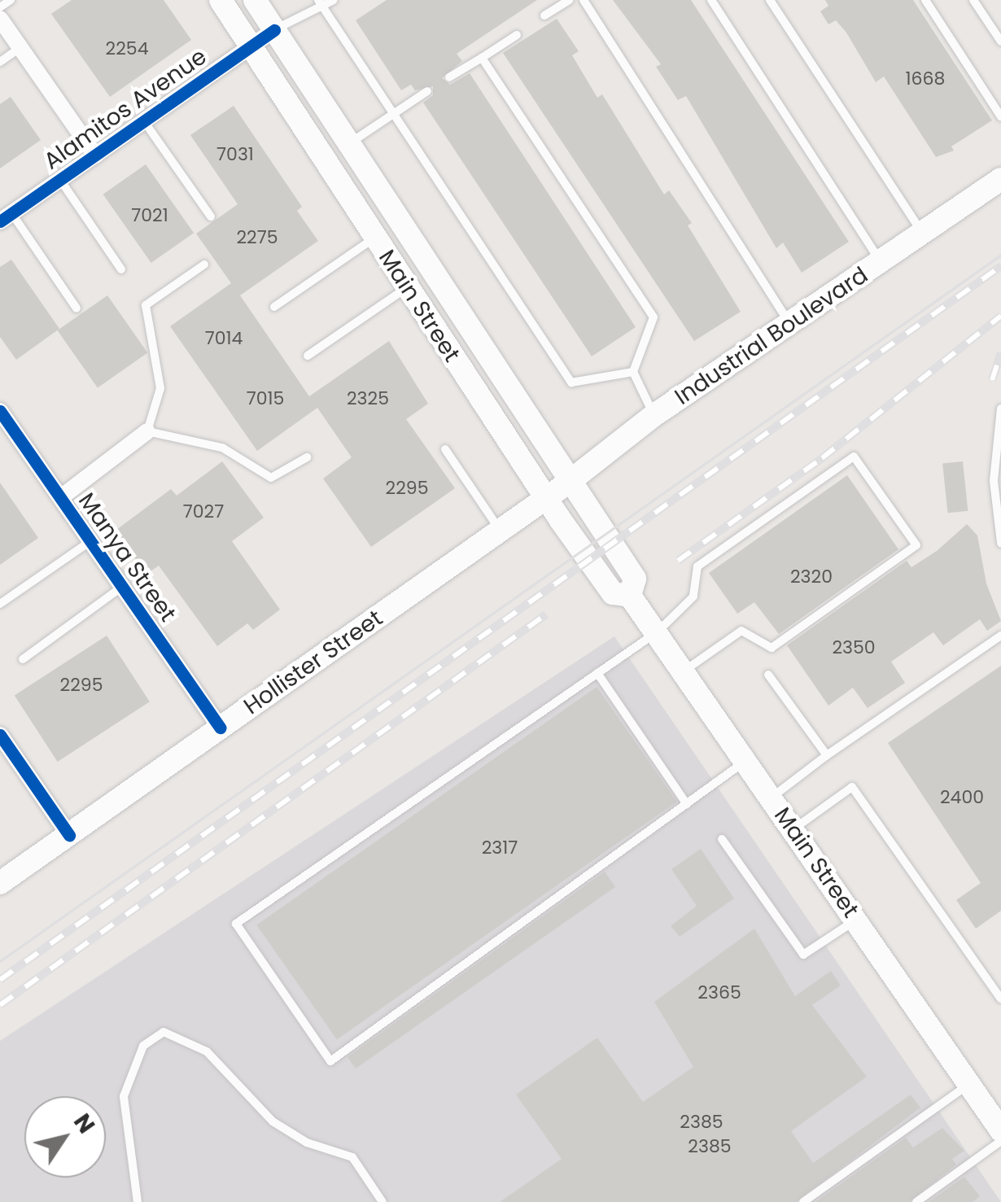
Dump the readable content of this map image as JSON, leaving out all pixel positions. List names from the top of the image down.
{
  "streets": {
    "main road": ["Main Street", "Industrial Boulevard", "Hollister Street"],
    "street": ["Alamitos Avenue", "Manya Street"]
  },
  "crossings": [
    ["Alamitos Avenue", "Main Street"],
    ["Main Street", "Industrial Boulevard"],
    ["Main Street", "Hollister Street"],
    ["Industrial Boulevard", "Hollister Street"],
    ["Manya Street", "Hollister Street"]
  ],
  "house_numbers": [
    "2254",
    "1668",
    "7031",
    "7021",
    "2275",
    "7014",
    "7015",
    "2325",
    "2295",
    "7027",
    "2320",
    "2350",
    "2295",
    "2400",
    "2317",
    "2365",
    "2385",
    "2385"
  ],
  "north": "top right"
}
